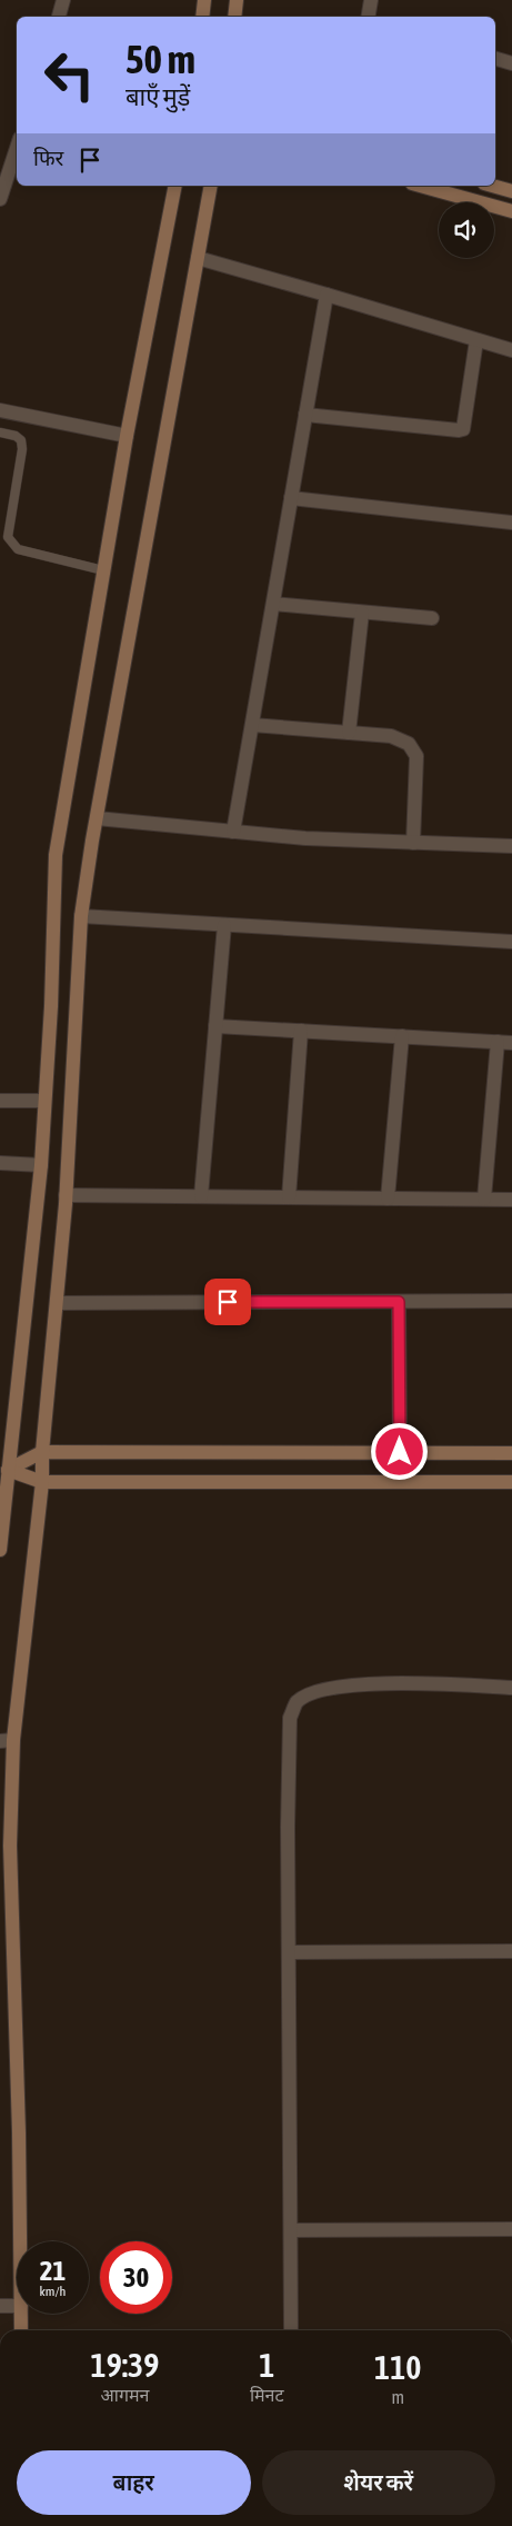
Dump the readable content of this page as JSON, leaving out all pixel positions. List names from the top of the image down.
{
  "page": {
    "turn": ["50 m", "बाएँ मुड़ें"],
    "then": "फिर",
    "speed": "21 km/h",
    "limit": "30",
    "eta": [
      "19:39",
      "आगमन",
      "1",
      "मिनट",
      "110",
      "m"
    ],
    "buttons": ["बाहर", "शेयर करें"]
  }
}
